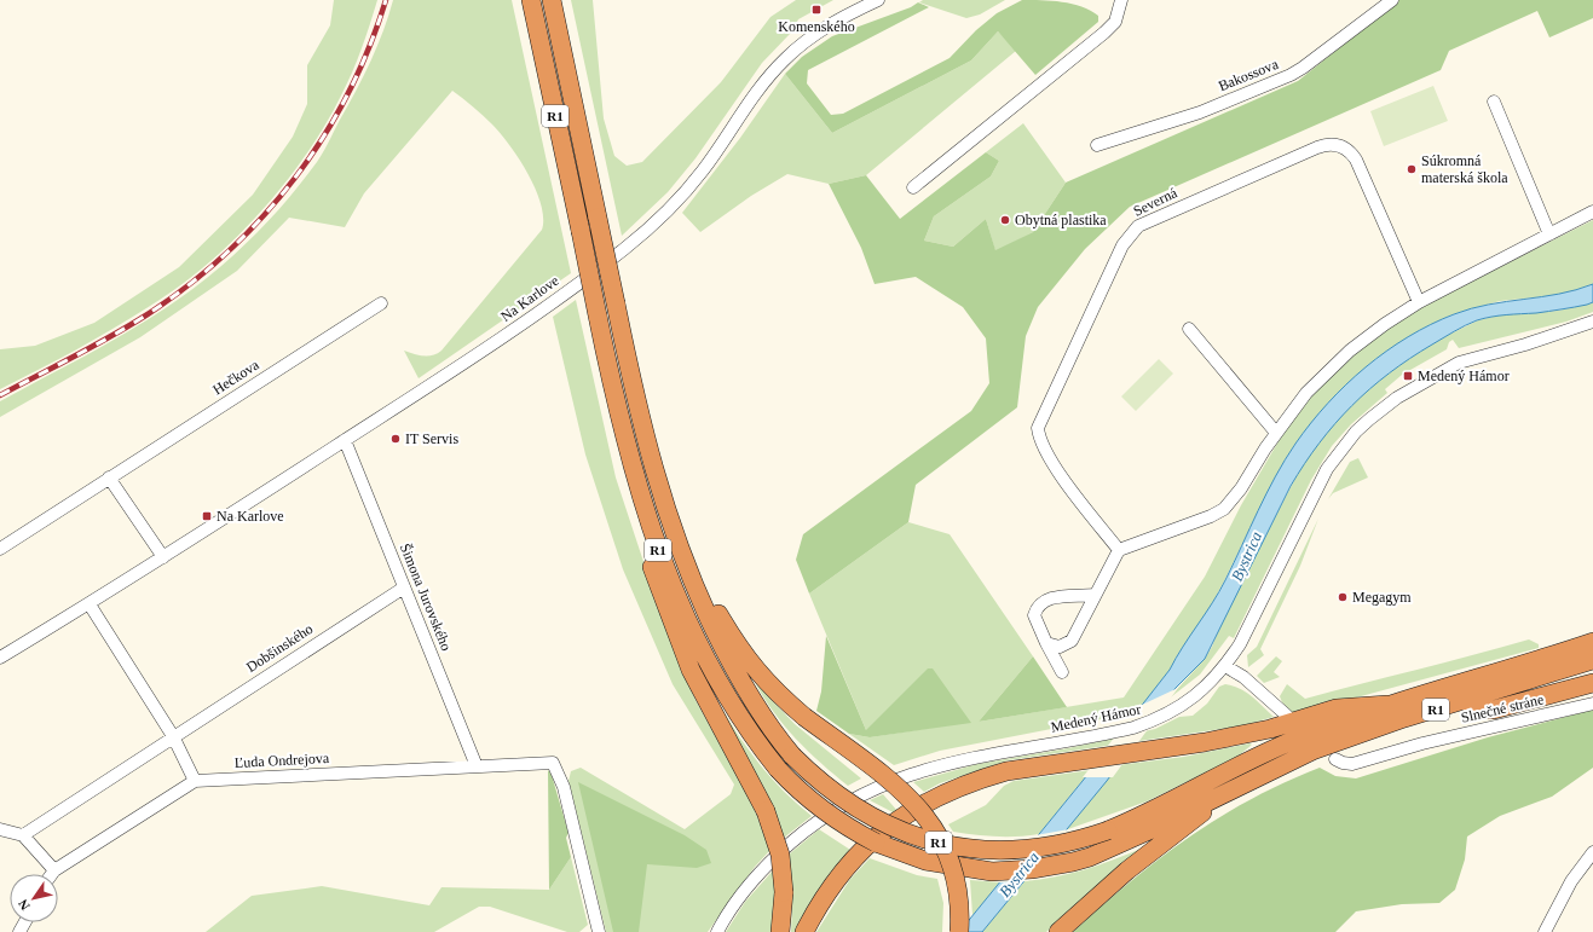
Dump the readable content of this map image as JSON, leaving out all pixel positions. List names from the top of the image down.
{
  "streets": {
    "highway": ["R1"],
    "street": [
      "Bakossova",
      "Severná",
      "Na Karlove",
      "Hečkova",
      "Šimona Jurovského",
      "Dobšinského",
      "Slnečné stráne",
      "Medený Hámor",
      "Ľuda Ondrejova"
    ]
  },
  "crossings": [
    ["Na Karlove", "Šimona Jurovského"],
    ["Šimona Jurovského", "Dobšinského"],
    ["Šimona Jurovského", "Ľuda Ondrejova"]
  ],
  "water": ["Bystrica"],
  "places": {
    "transit": ["Komenského", "Medený Hámor", "Na Karlove"],
    "other": [
      "Súkromná materská škola",
      "Obytná plastika",
      "IT Servis",
      "Megagym"
    ]
  },
  "north": "bottom left"
}
